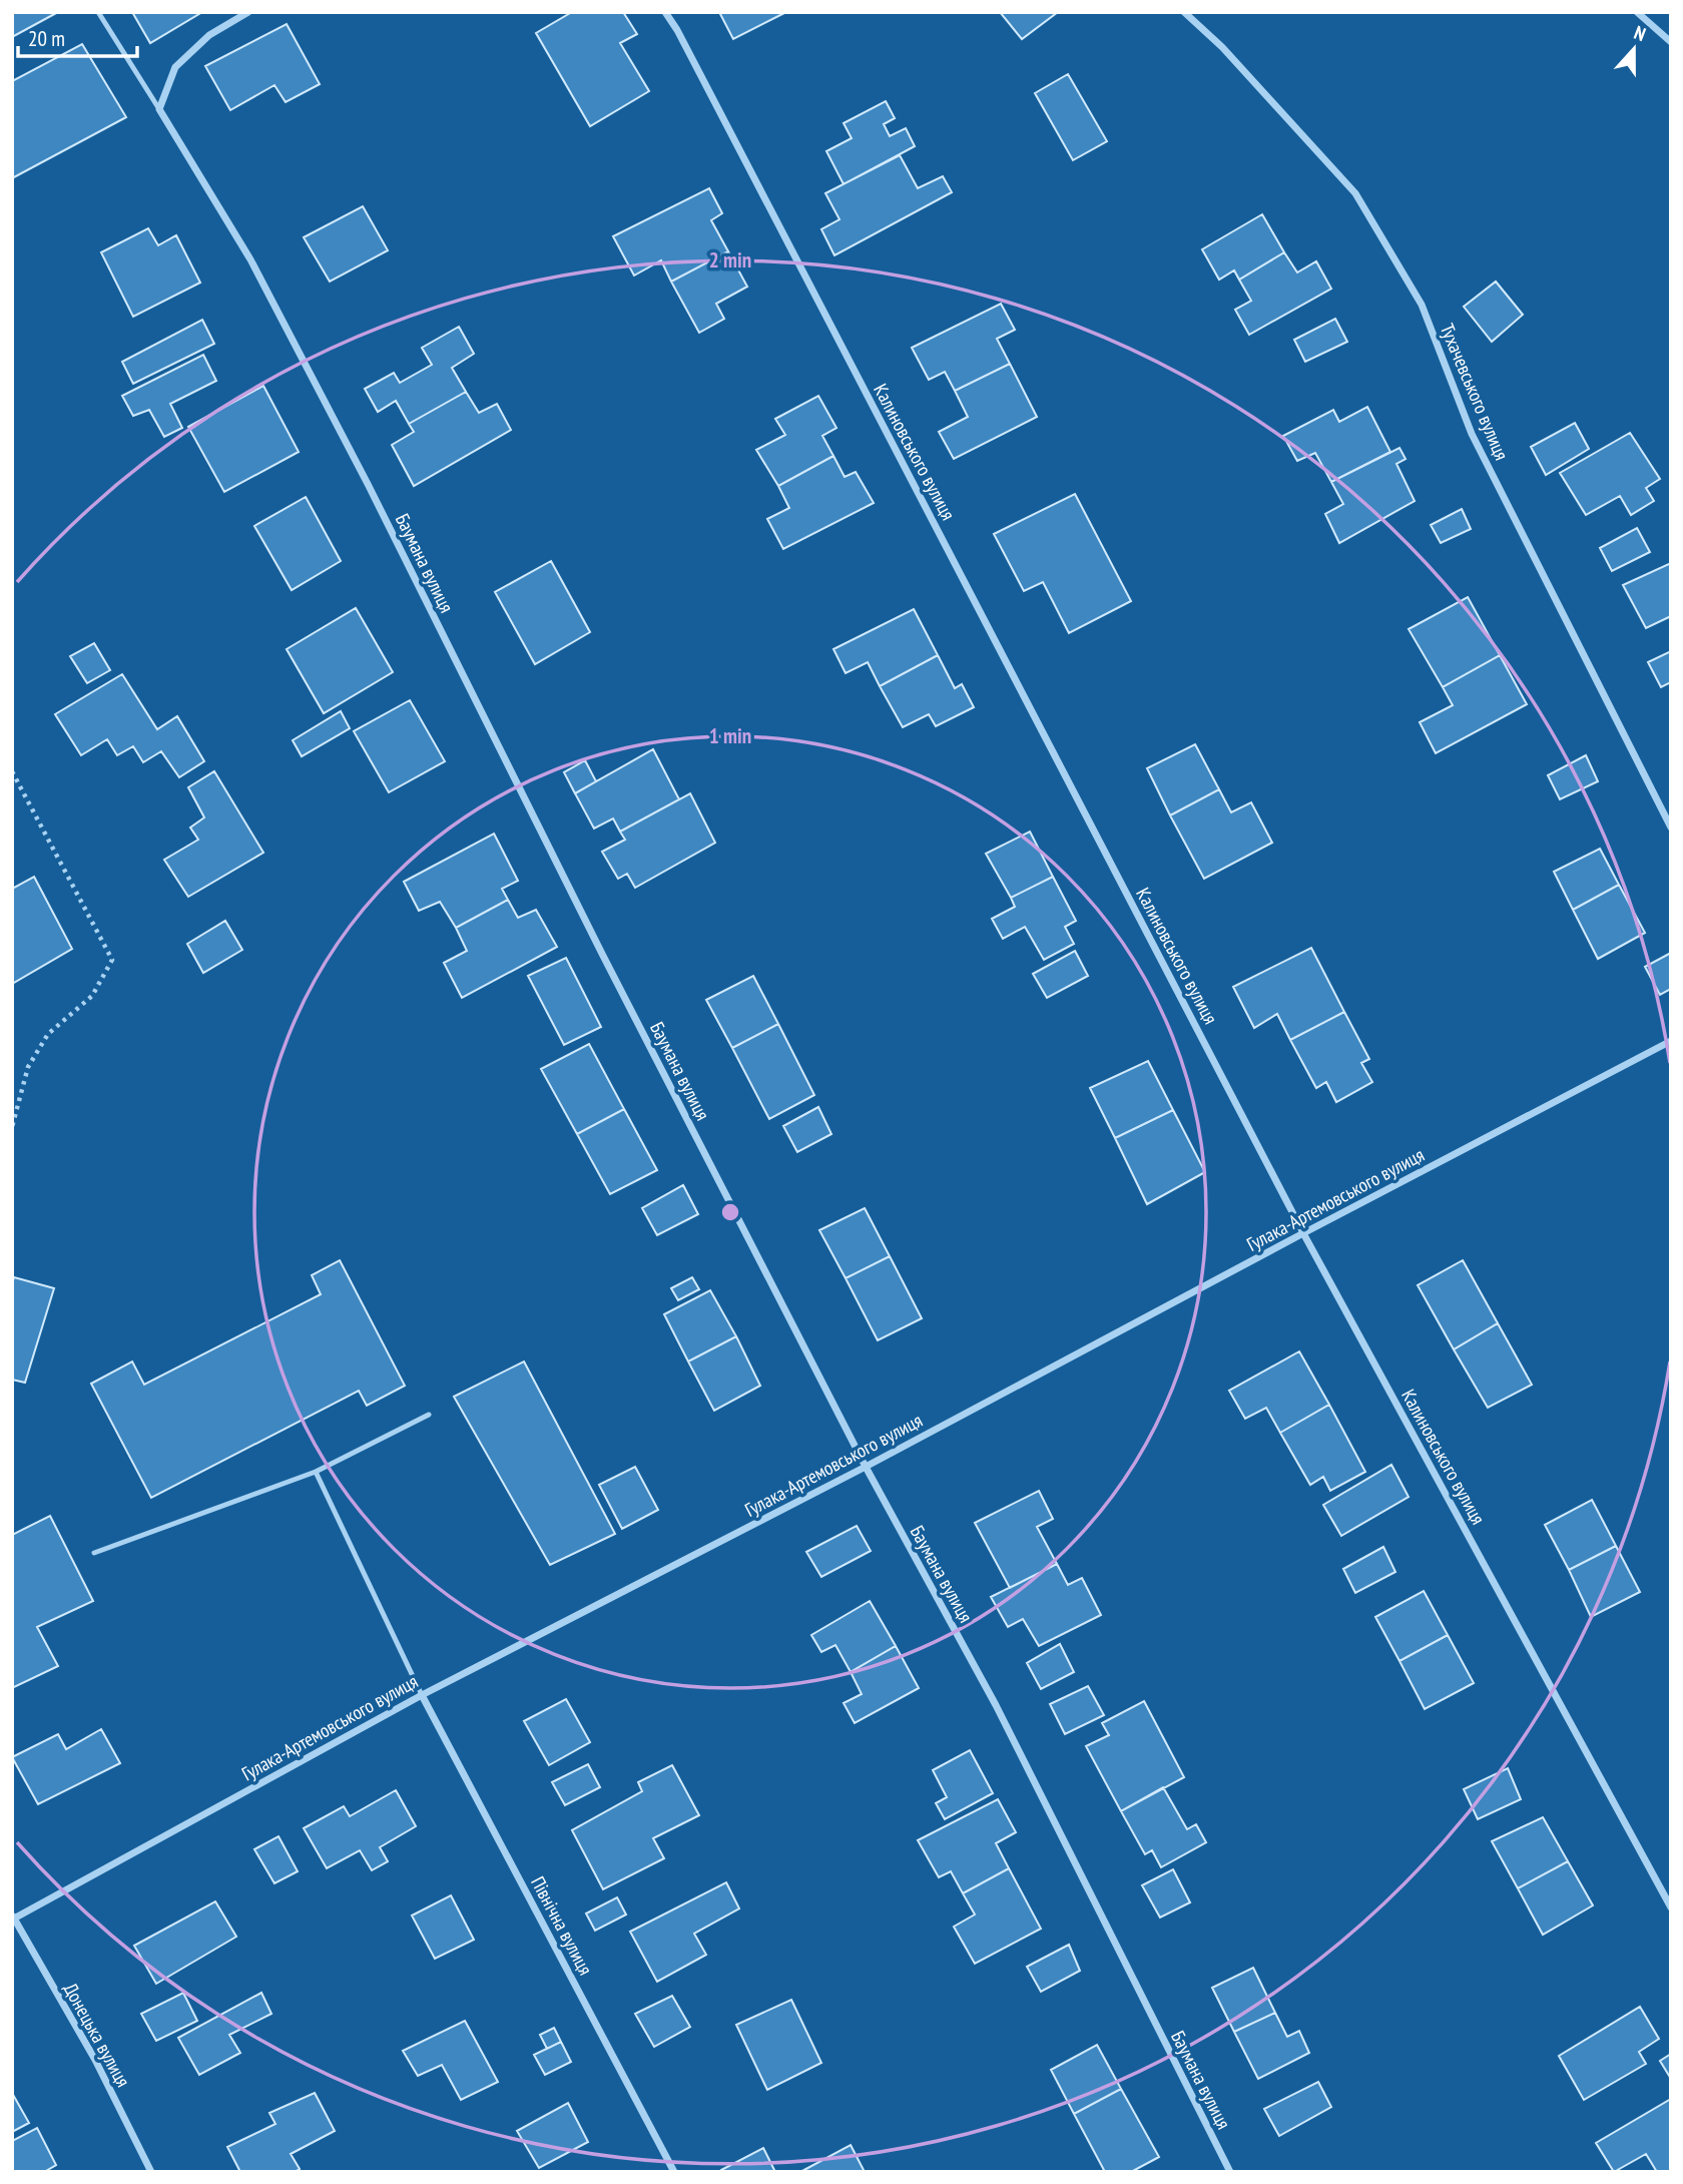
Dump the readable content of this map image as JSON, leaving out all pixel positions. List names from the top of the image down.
{
  "streets": {
    "street": [
      "Тухачевського вулиця",
      "Калиновського вулиця",
      "Баумана вулиця",
      "Гулака-Артемовського вулиця",
      "Північна вулиця",
      "Донецька вулиця"
    ]
  },
  "crossings": [
    ["Калиновського вулиця", "Гулака-Артемовського вулиця"],
    ["Баумана вулиця", "Гулака-Артемовського вулиця"],
    ["Гулака-Артемовського вулиця", "Північна вулиця"],
    ["Гулака-Артемовського вулиця", "Донецька вулиця"]
  ],
  "scale_bar": "20 m",
  "north": "top",
  "rings": ["2 min", "1 min"]
}
